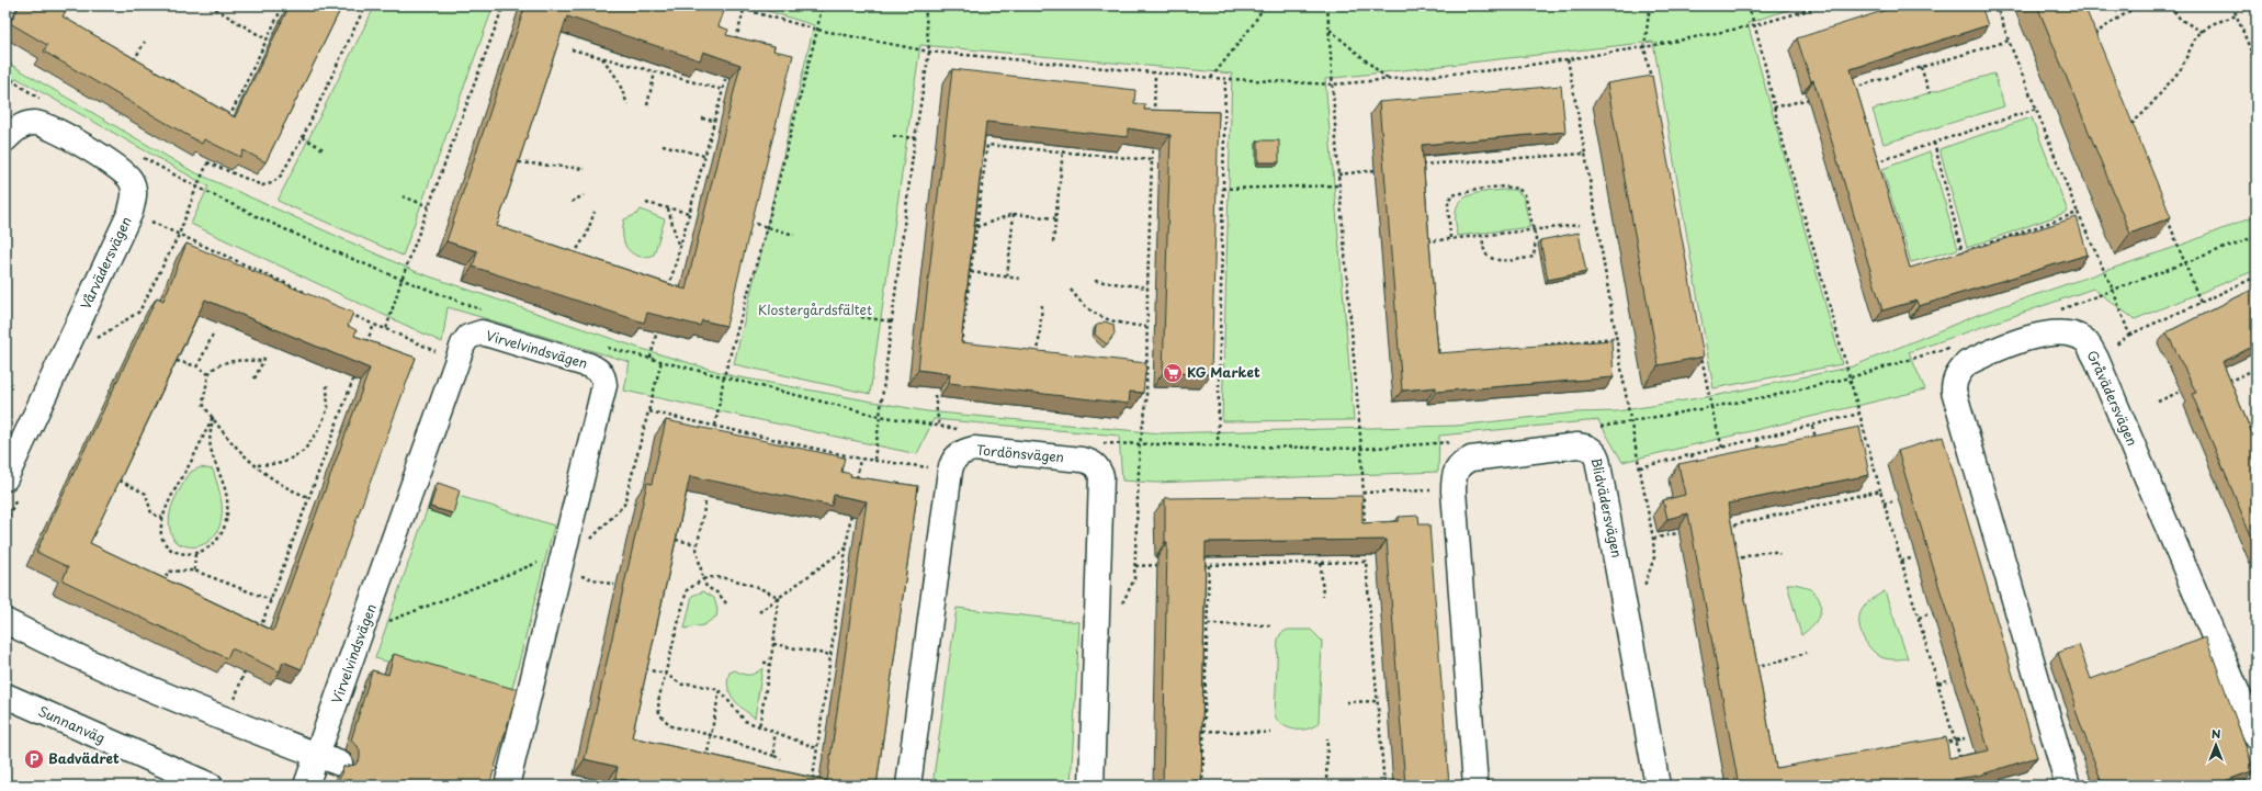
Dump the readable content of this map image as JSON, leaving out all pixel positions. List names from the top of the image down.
{
  "streets": {
    "street": [
      "Vårvädersvägen",
      "Virvelvindsvägen",
      "Gråvädersvägen",
      "Tordönsvägen",
      "Blidvädersvägen",
      "Sunnanväg"
    ]
  },
  "parks": ["Klostergårdsfältet"],
  "places": {
    "supermarket": ["KG Market"],
    "parking": ["Badvädret"]
  },
  "north": "top"
}
